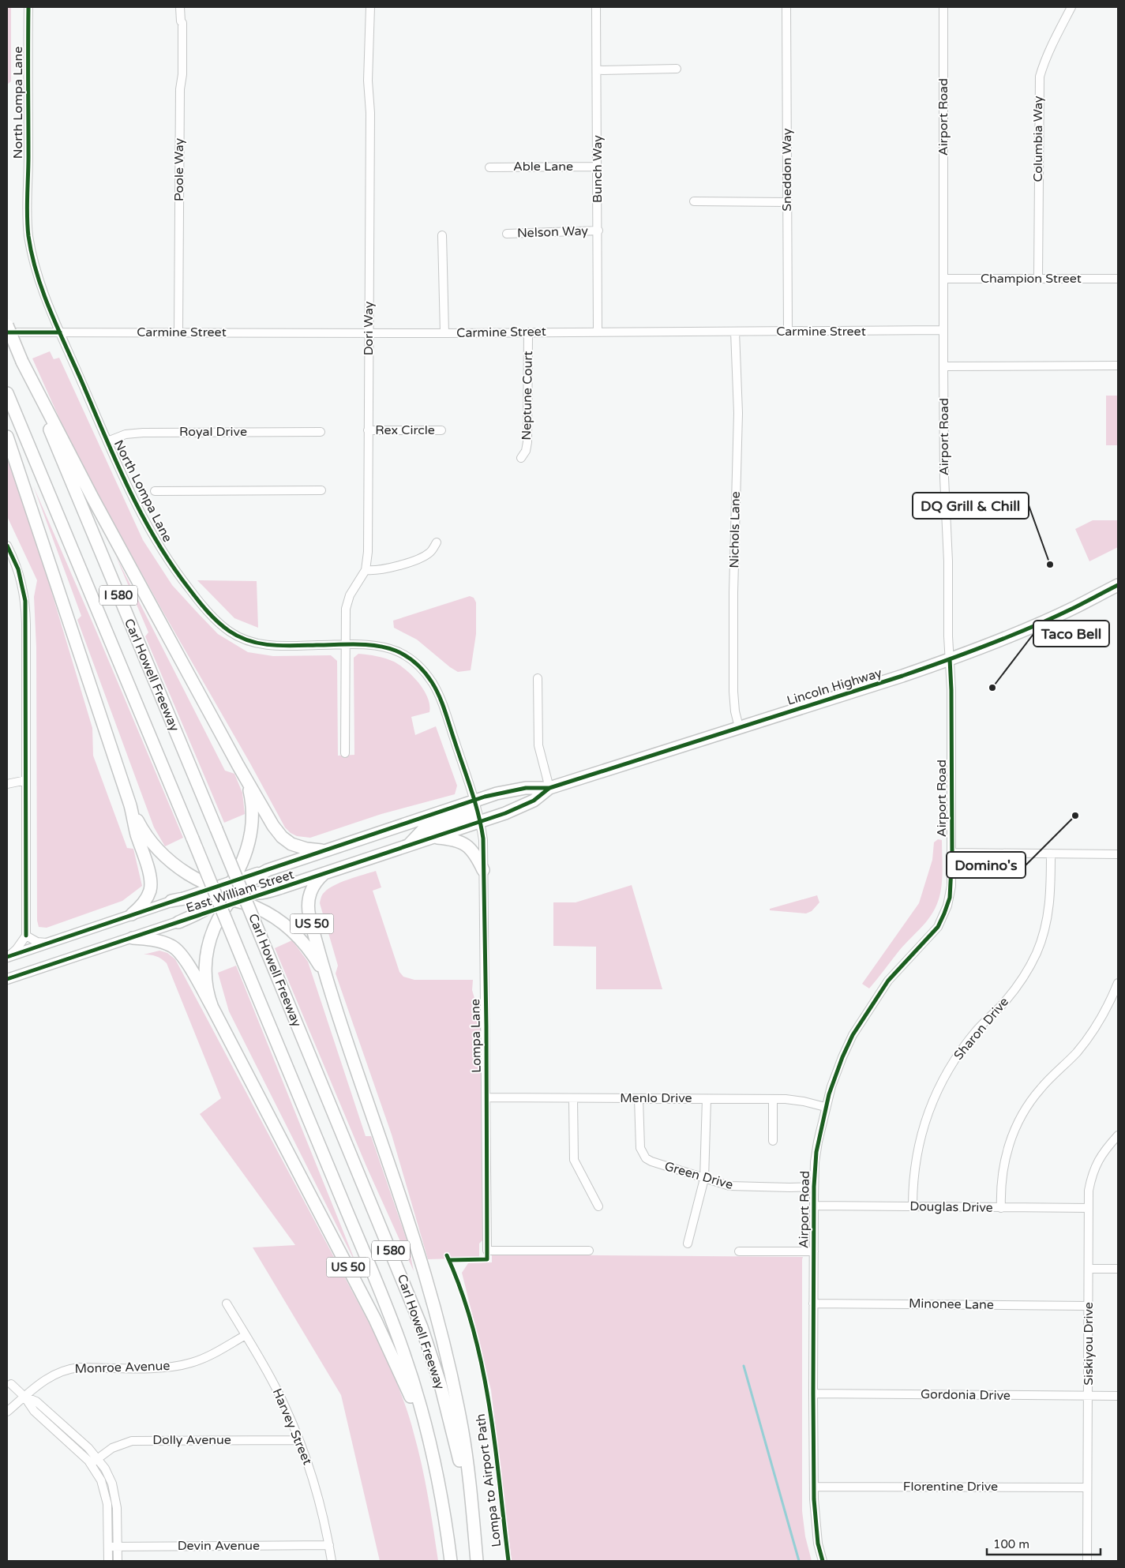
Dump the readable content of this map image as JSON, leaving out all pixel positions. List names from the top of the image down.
{
  "streets": {
    "highway": [
      "I 580",
      "Carl Howell Freeway",
      "Lincoln Highway",
      "East William Street",
      "US 50"
    ],
    "street": [
      "North Lompa Lane",
      "Airport Road",
      "Columbia Way",
      "Able Lane",
      "Bunch Way",
      "Poole Way",
      "Sneddon Way",
      "Nelson Way",
      "Champion Street",
      "Dori Way",
      "Carmine Street",
      "Neptune Court",
      "Rex Circle",
      "Royal Drive",
      "Nichols Lane",
      "Sharon Drive",
      "Lompa Lane",
      "Menlo Drive",
      "Green Drive",
      "Douglas Drive",
      "Minonee Lane",
      "Siskiyou Drive",
      "Monroe Avenue",
      "Gordonia Drive",
      "Harvey Street",
      "Dolly Avenue",
      "Florentine Drive",
      "Devin Avenue"
    ],
    "cycle path": ["Lompa to Airport Path"]
  },
  "crossings": [
    ["North Lompa Lane", "Dori Way"],
    ["North Lompa Lane", "Carmine Street"],
    ["North Lompa Lane", "Royal Drive"],
    ["North Lompa Lane", "Lincoln Highway"],
    ["North Lompa Lane", "East William Street"],
    ["North Lompa Lane", "Lompa Lane"],
    ["Airport Road", "Champion Street"],
    ["Airport Road", "Carmine Street"],
    ["Airport Road", "Lincoln Highway"],
    ["Airport Road", "Menlo Drive"],
    ["Airport Road", "Green Drive"],
    ["Airport Road", "Douglas Drive"],
    ["Airport Road", "Minonee Lane"],
    ["Airport Road", "Gordonia Drive"],
    ["Airport Road", "Florentine Drive"],
    ["Columbia Way", "Champion Street"],
    ["Able Lane", "Bunch Way"],
    ["Bunch Way", "Nelson Way"],
    ["Bunch Way", "Carmine Street"],
    ["Poole Way", "Carmine Street"],
    ["Sneddon Way", "Carmine Street"],
    ["Dori Way", "Carmine Street"],
    ["Dori Way", "Rex Circle"],
    ["Carmine Street", "Neptune Court"],
    ["Carmine Street", "Nichols Lane"],
    ["Nichols Lane", "Lincoln Highway"],
    ["Carl Howell Freeway", "US 50"],
    ["Lincoln Highway", "East William Street"],
    ["Lincoln Highway", "Lompa Lane"],
    ["East William Street", "US 50"],
    ["East William Street", "Lompa Lane"],
    ["Sharon Drive", "Douglas Drive"],
    ["Lompa Lane", "Menlo Drive"],
    ["Menlo Drive", "Green Drive"],
    ["Douglas Drive", "Siskiyou Drive"],
    ["Minonee Lane", "Siskiyou Drive"],
    ["Siskiyou Drive", "Gordonia Drive"],
    ["Siskiyou Drive", "Florentine Drive"],
    ["Monroe Avenue", "Harvey Street"],
    ["Harvey Street", "Dolly Avenue"],
    ["Harvey Street", "Devin Avenue"]
  ],
  "places": ["DQ Grill & Chill", "Taco Bell", "Domino's"],
  "scale_bar": "100 m"
}
